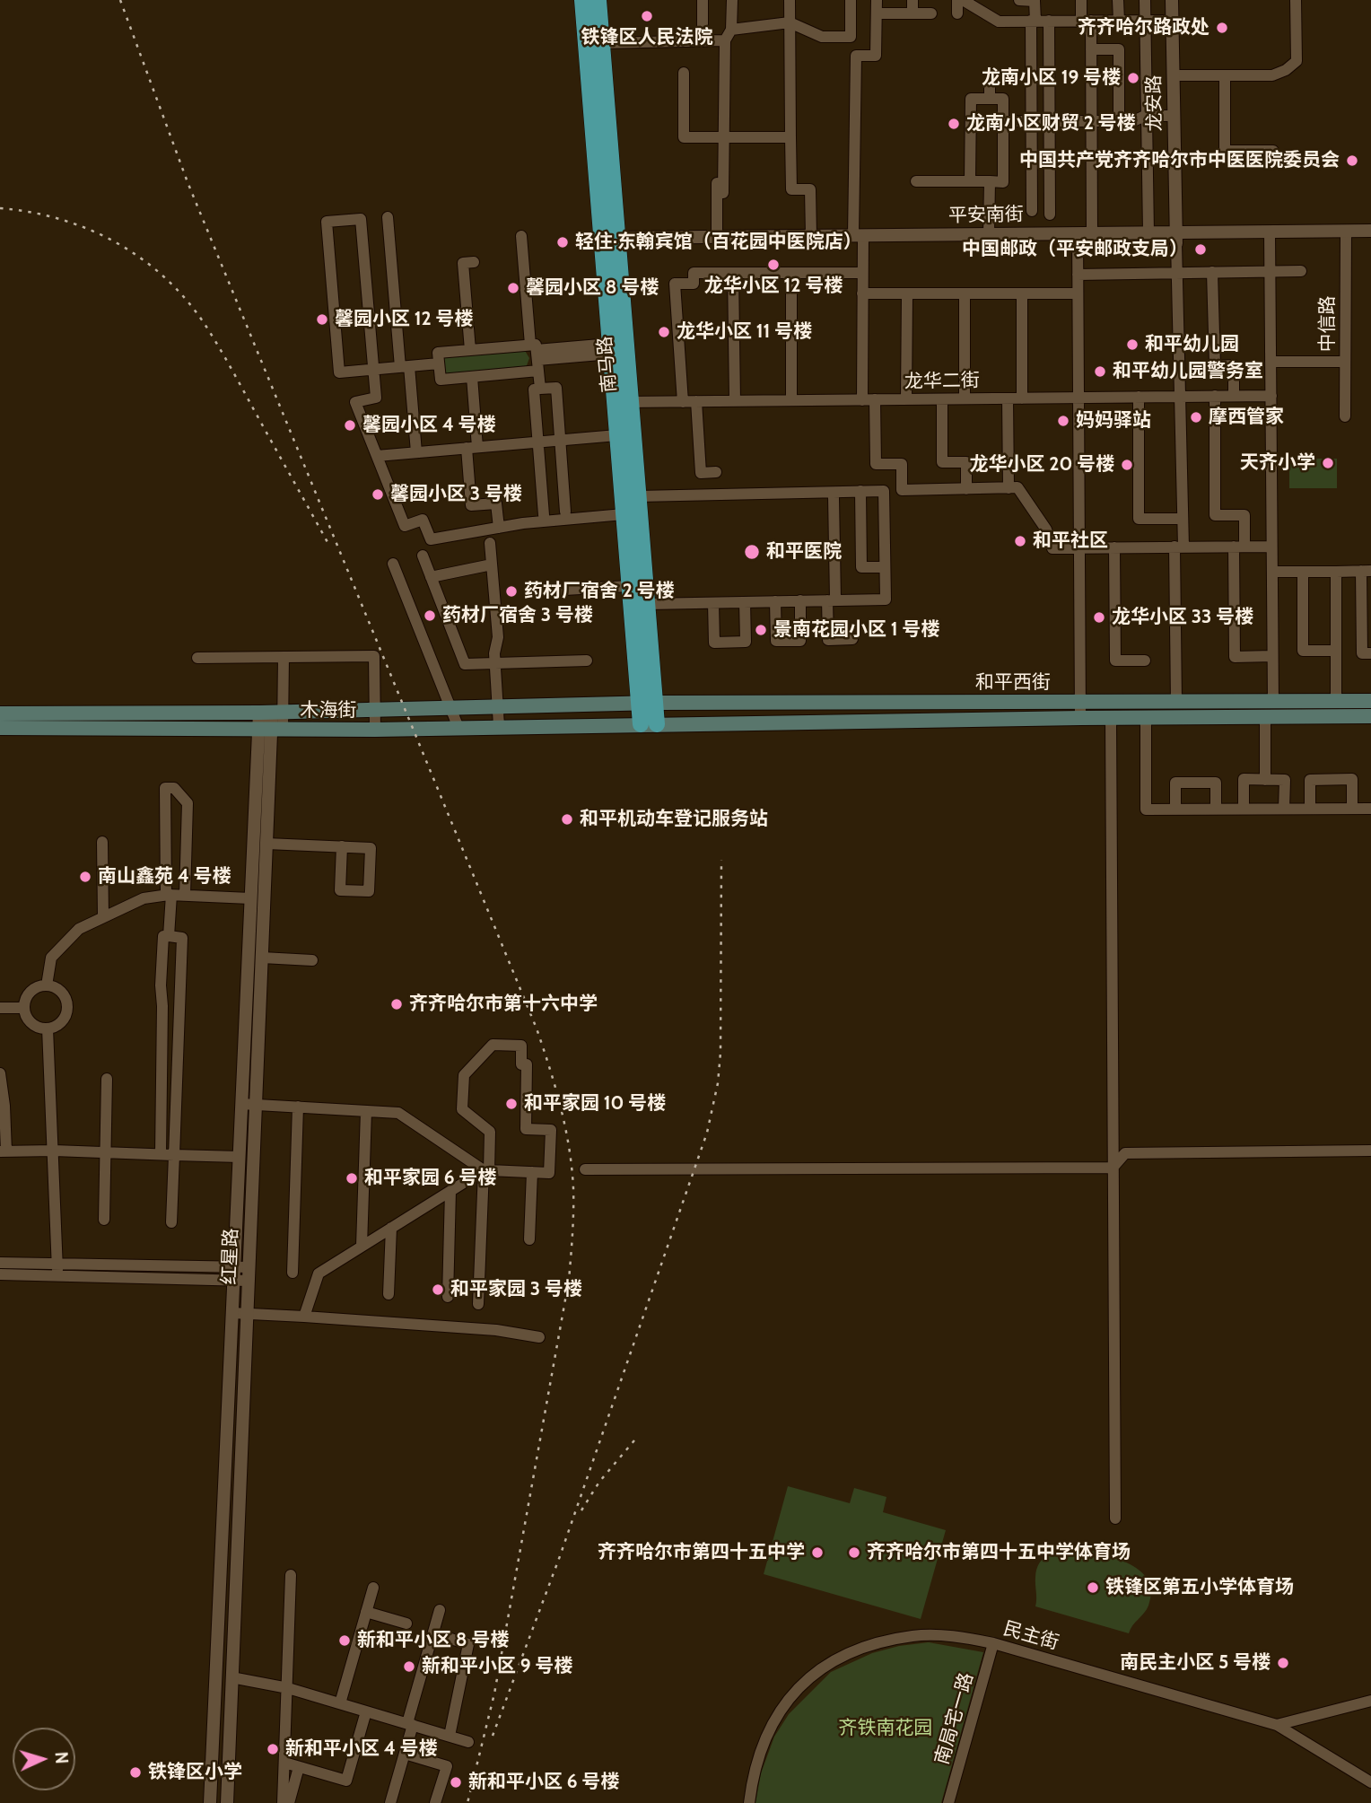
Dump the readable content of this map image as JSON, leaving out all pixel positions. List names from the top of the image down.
{
  "streets": {
    "main road": ["南马路", "和平西街", "木海街"],
    "street": [
      "龙安路",
      "平安南街",
      "中信路",
      "龙华二街",
      "红星路",
      "民主街",
      "南局宅一路"
    ]
  },
  "crossings": [
    ["龙安路", "平安南街"],
    ["平安南街", "中信路"],
    ["平安南街", "南马路"],
    ["南马路", "龙华二街"],
    ["南马路", "和平西街"],
    ["南马路", "木海街"],
    ["和平西街", "木海街"],
    ["木海街", "红星路"],
    ["民主街", "南局宅一路"]
  ],
  "parks": ["齐铁南花园"],
  "places": [
    "铁锋区人民法院",
    "齐齐哈尔路政处",
    "龙南小区 19 号楼",
    "龙南小区财贸 2 号楼",
    "中国共产党齐齐哈尔市中医医院委员会",
    "轻住·东翰宾馆（百花园中医院店）",
    "中国邮政（平安邮政支局）",
    "龙华小区 12 号楼",
    "馨园小区 8 号楼",
    "馨园小区 12 号楼",
    "龙华小区 11 号楼",
    "和平幼儿园",
    "和平幼儿园警务室",
    "摩西管家",
    "妈妈驿站",
    "馨园小区 4 号楼",
    "天齐小学",
    "龙华小区 20 号楼",
    "馨园小区 3 号楼",
    "和平社区",
    "和平医院",
    "药材厂宿舍 2 号楼",
    "药材厂宿舍 3 号楼",
    "龙华小区 33 号楼",
    "景南花园小区 1 号楼",
    "和平机动车登记服务站",
    "南山鑫苑 4 号楼",
    "齐齐哈尔市第十六中学",
    "和平家园 10 号楼",
    "和平家园 6 号楼",
    "和平家园 3 号楼",
    "齐齐哈尔市第四十五中学",
    "齐齐哈尔市第四十五中学体育场",
    "铁锋区第五小学体育场",
    "新和平小区 8 号楼",
    "南民主小区 5 号楼",
    "新和平小区 9 号楼",
    "新和平小区 4 号楼",
    "铁锋区小学",
    "新和平小区 6 号楼"
  ],
  "north": "right"
}
